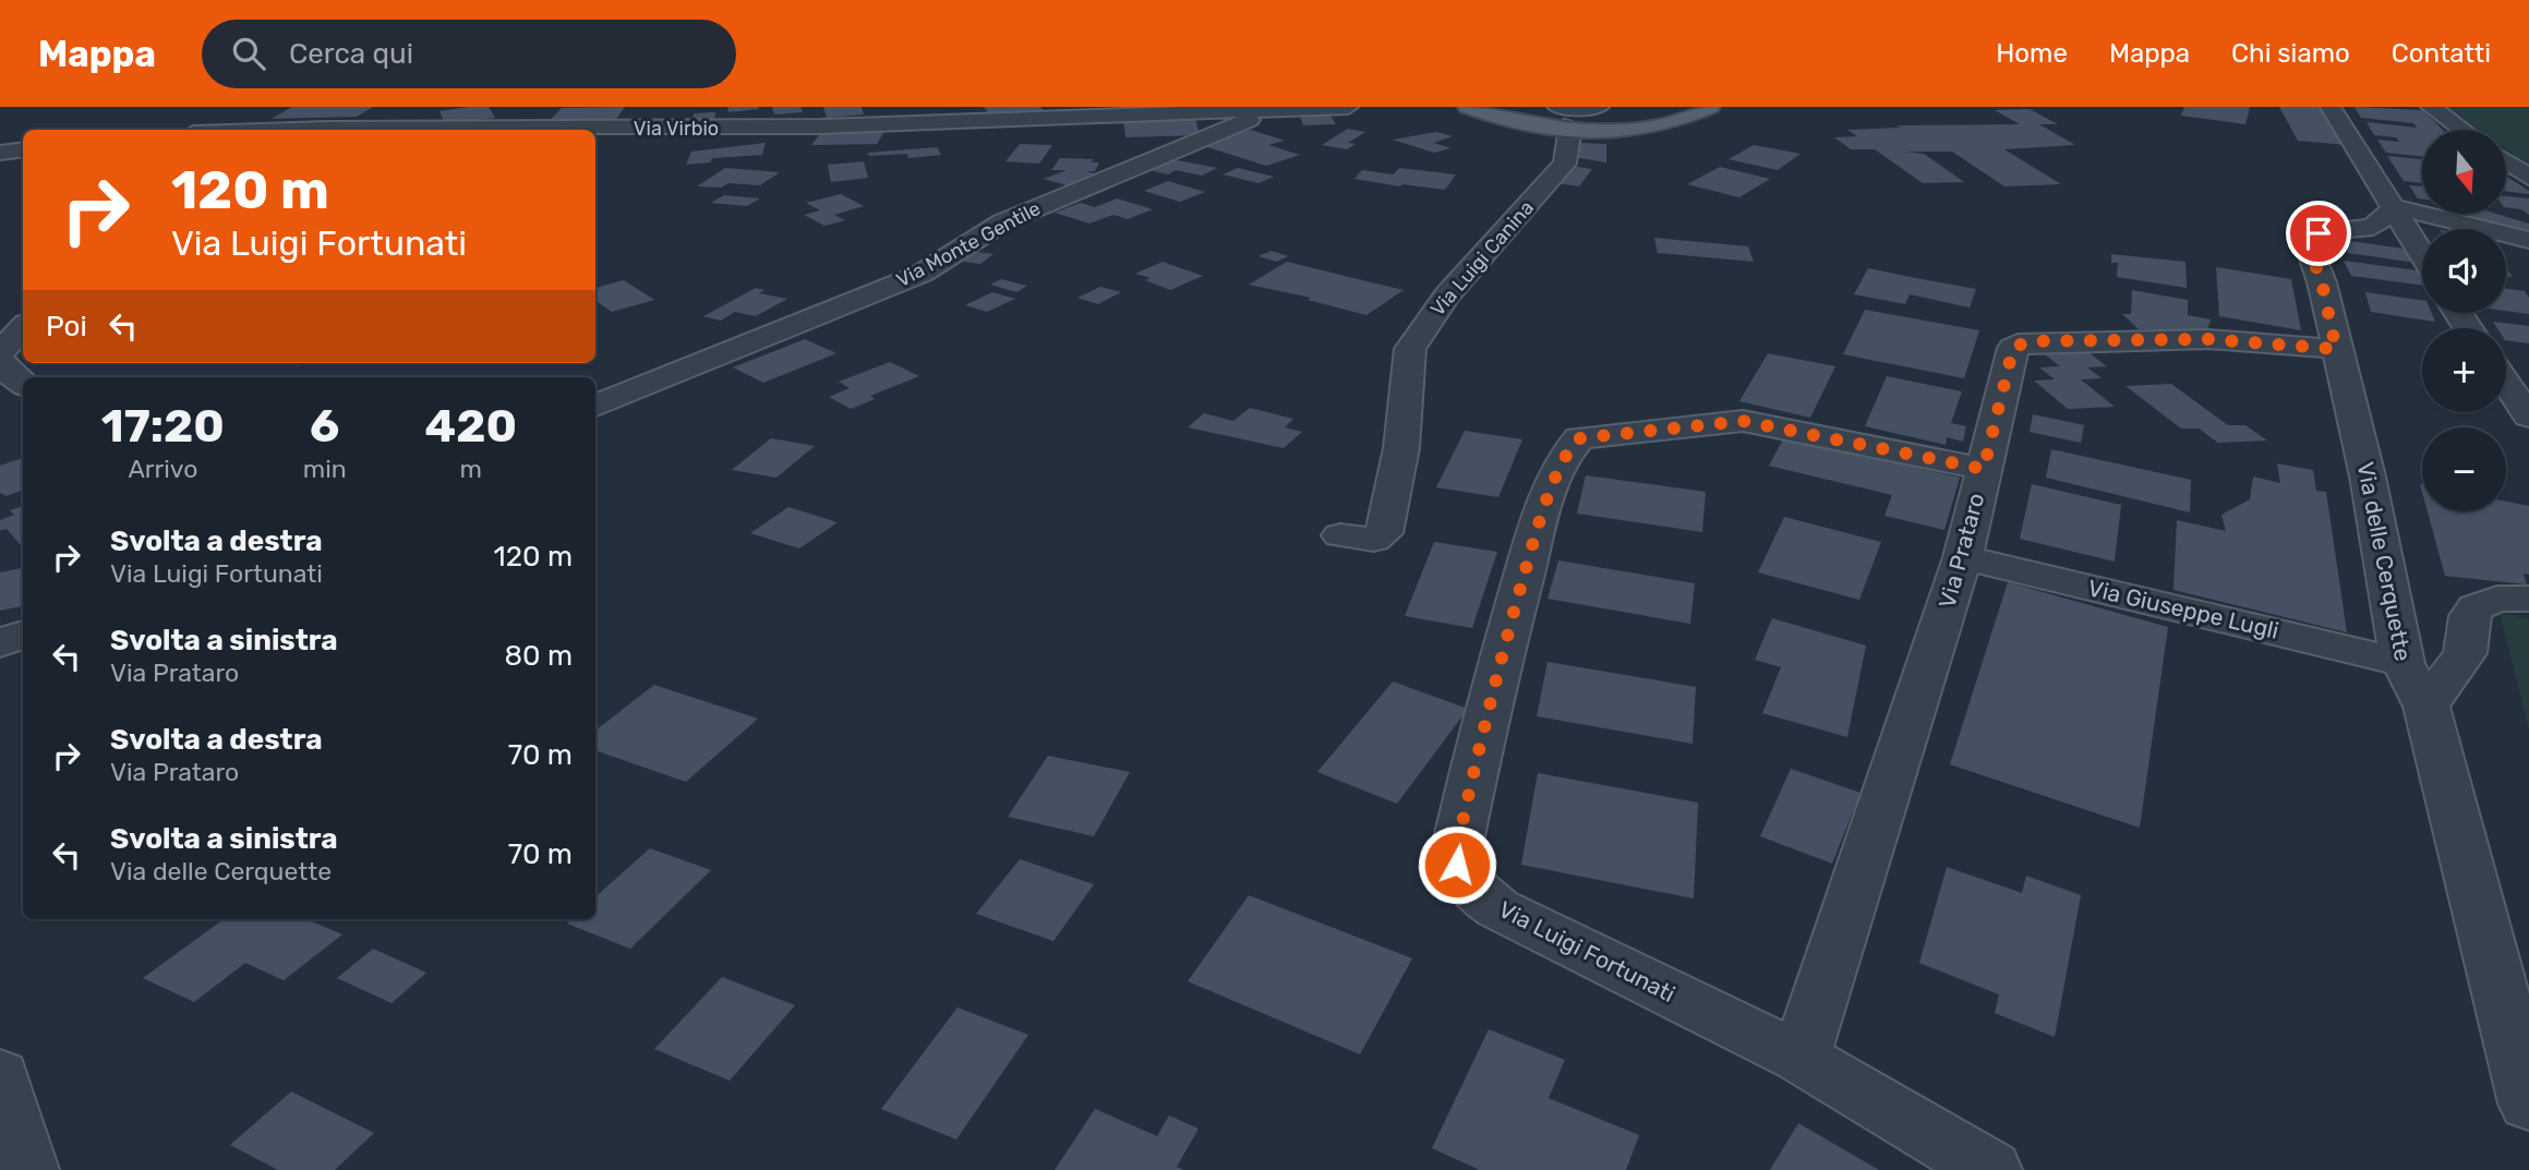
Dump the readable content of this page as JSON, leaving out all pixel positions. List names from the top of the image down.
{
  "streets": {
    "street": [
      "Via Virbio",
      "Via Monte Gentile",
      "Via Luigi Canina",
      "Via Prataro",
      "Via delle Cerquette",
      "Via Giuseppe Lugli",
      "Via Luigi Fortunati"
    ]
  },
  "crossings": [
    ["Via Virbio", "Via Monte Gentile"],
    ["Via Prataro", "Via delle Cerquette"],
    ["Via Prataro", "Via Giuseppe Lugli"],
    ["Via Prataro", "Via Luigi Fortunati"],
    ["Via delle Cerquette", "Via Giuseppe Lugli"]
  ],
  "north": "bottom",
  "page": {
    "header": "Mappa",
    "search": "Cerca qui",
    "nav": [
      "Home",
      "Mappa",
      "Chi siamo",
      "Contatti"
    ],
    "map_buttons": ["+", "−"],
    "turn": ["120 m", "Via Luigi Fortunati"],
    "then": "Poi",
    "eta": [
      "17:20",
      "Arrivo",
      "6",
      "min",
      "420",
      "m"
    ],
    "list": [
      {
        "name": "Svolta a destra",
        "note": "Via Luigi Fortunati",
        "value": "120 m"
      },
      {
        "name": "Svolta a sinistra",
        "note": "Via Prataro",
        "value": "80 m"
      },
      {
        "name": "Svolta a destra",
        "note": "Via Prataro",
        "value": "70 m"
      },
      {
        "name": "Svolta a sinistra",
        "note": "Via delle Cerquette",
        "value": "70 m"
      }
    ]
  }
}
